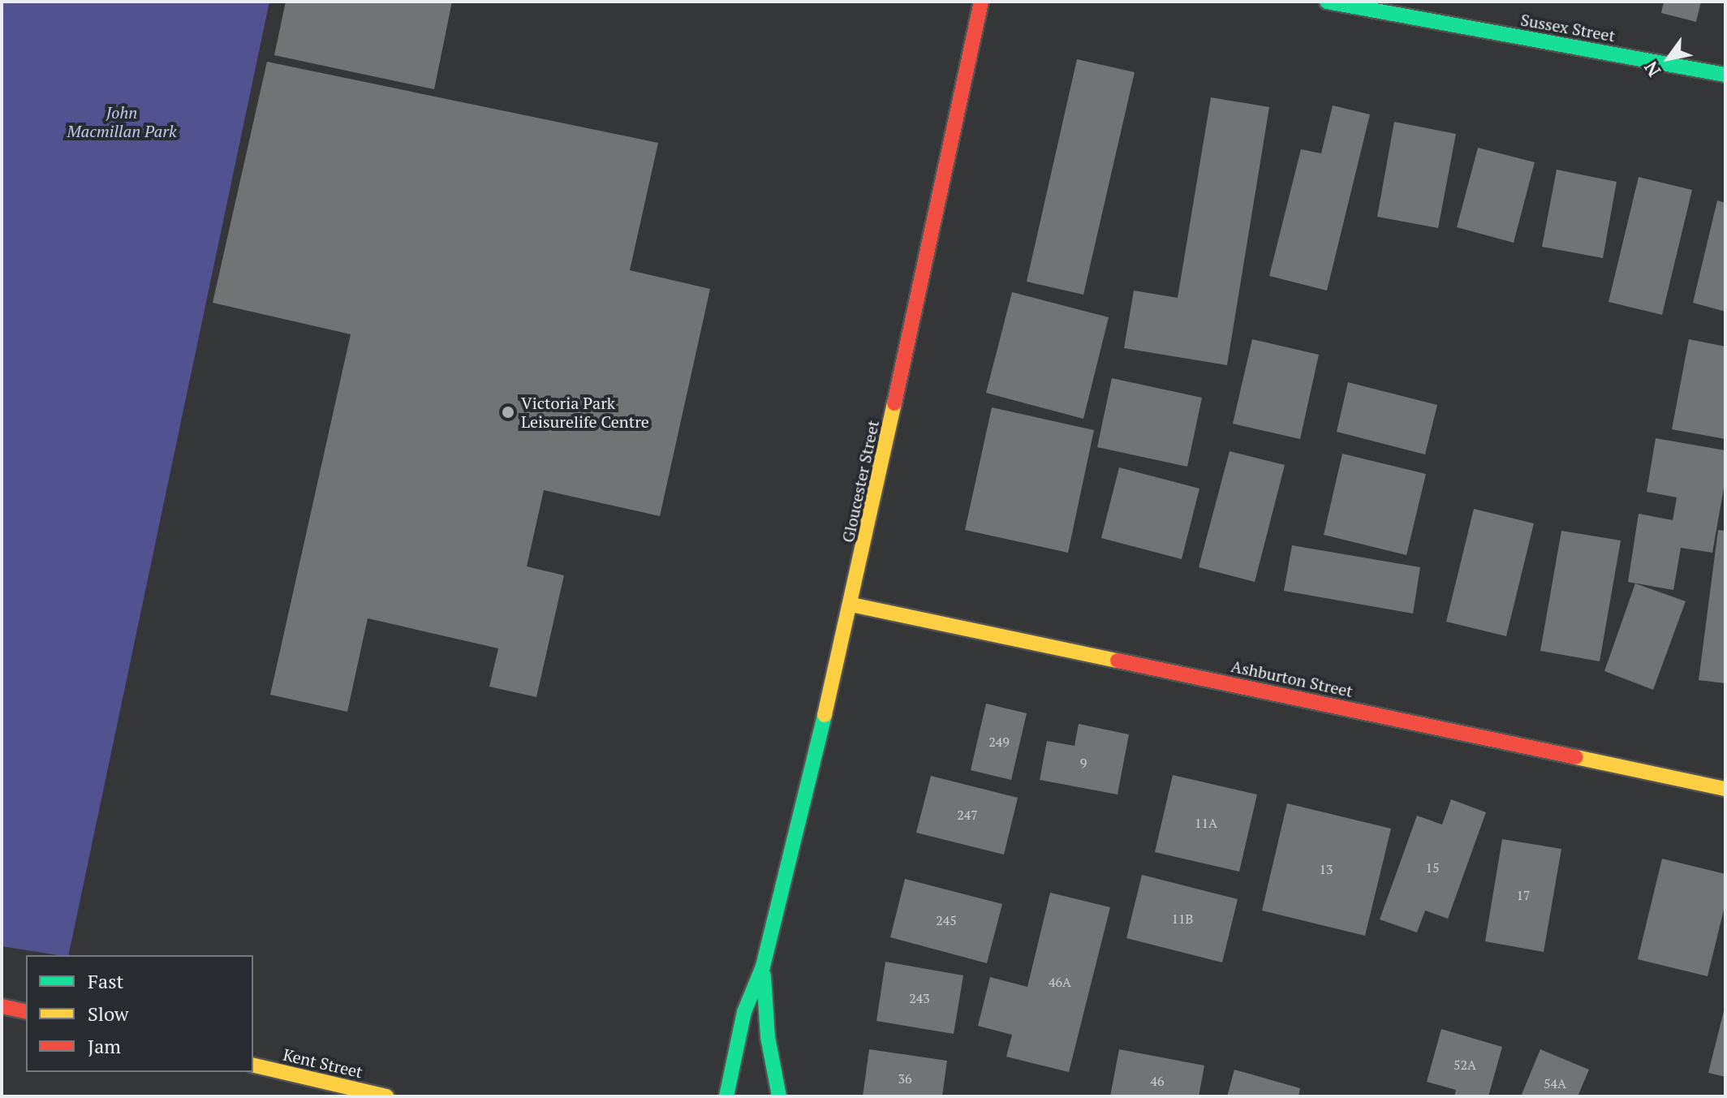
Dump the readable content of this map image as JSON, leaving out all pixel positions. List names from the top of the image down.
{
  "streets": {
    "street": [
      "Sussex Street",
      "Gloucester Street",
      "Ashburton Street",
      "Kent Street"
    ]
  },
  "crossings": [
    ["Gloucester Street", "Ashburton Street"]
  ],
  "parks": ["John Macmillan Park"],
  "places": ["Victoria Park Leisurelife Centre"],
  "house_numbers": [
    "249",
    "9",
    "247",
    "11A",
    "15",
    "13",
    "17",
    "11B",
    "245",
    "46A",
    "243",
    "52A",
    "36",
    "46",
    "54A"
  ],
  "legend": ["Fast", "Slow", "Jam"],
  "north": "bottom left"
}
